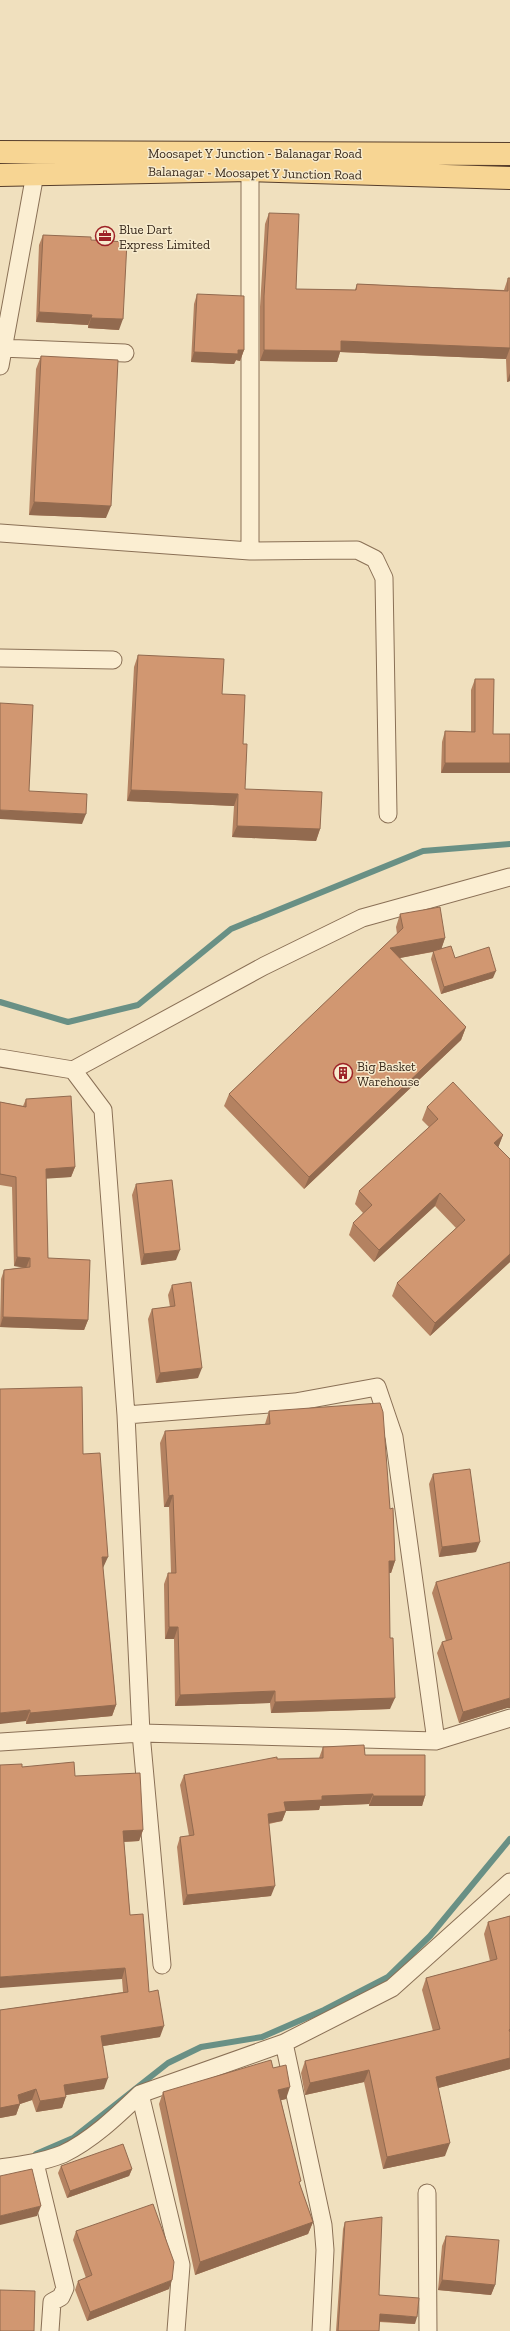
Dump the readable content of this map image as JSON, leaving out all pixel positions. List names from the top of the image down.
{
  "streets": {
    "main road": ["Moosapet Y Junction - Balanagar Road", "Balanagar - Moosapet Y Junction Road"]
  },
  "places": {
    "office": ["Blue Dart Express Limited"],
    "building": ["Big Basket Warehouse"]
  }
}
